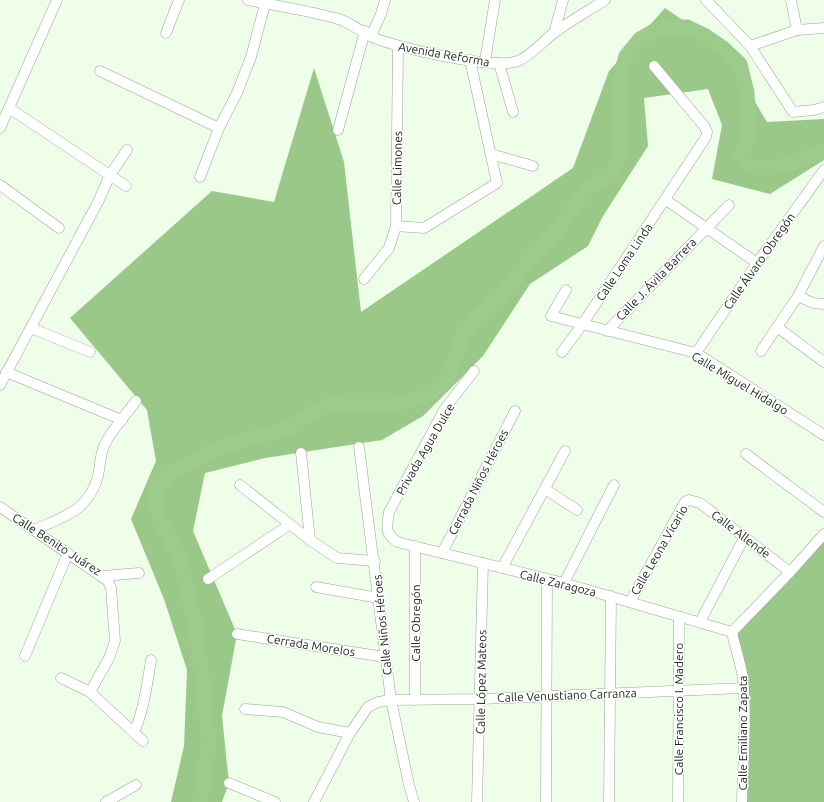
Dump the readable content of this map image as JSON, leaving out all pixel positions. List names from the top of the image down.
{
  "streets": {
    "street": [
      "Avenida Reforma",
      "Calle Limones",
      "Calle Álvaro Obregón",
      "Calle Loma Linda",
      "Calle J. Ávila Barrera",
      "Calle Miguel Hidalgo",
      "Privada Agua Dulce",
      "Cerrada Niños Héroes",
      "Calle Allende",
      "Calle Benito Juárez",
      "Calle Leona Vicario",
      "Calle Zaragoza",
      "Calle Obregón",
      "Calle Niños Héroes",
      "Cerrada Morelos",
      "Calle López Mateos",
      "Calle Venustiano Carranza",
      "Calle Francisco I. Madero",
      "Calle Emiliano Zapata"
    ]
  },
  "crossings": [
    ["Avenida Reforma", "Calle Limones"],
    ["Calle Álvaro Obregón", "Calle Miguel Hidalgo"],
    ["Calle Loma Linda", "Calle Miguel Hidalgo"],
    ["Calle J. Ávila Barrera", "Calle Miguel Hidalgo"],
    ["Privada Agua Dulce", "Calle Zaragoza"],
    ["Cerrada Niños Héroes", "Calle Zaragoza"],
    ["Calle Allende", "Calle Leona Vicario"],
    ["Calle Leona Vicario", "Calle Zaragoza"],
    ["Calle Zaragoza", "Calle Obregón"],
    ["Calle Zaragoza", "Calle López Mateos"],
    ["Calle Zaragoza", "Calle Francisco I. Madero"],
    ["Calle Zaragoza", "Calle Emiliano Zapata"],
    ["Calle Obregón", "Calle Venustiano Carranza"],
    ["Calle Niños Héroes", "Cerrada Morelos"],
    ["Calle Niños Héroes", "Calle Venustiano Carranza"],
    ["Calle López Mateos", "Calle Venustiano Carranza"],
    ["Calle Venustiano Carranza", "Calle Francisco I. Madero"],
    ["Calle Venustiano Carranza", "Calle Emiliano Zapata"]
  ]
}
